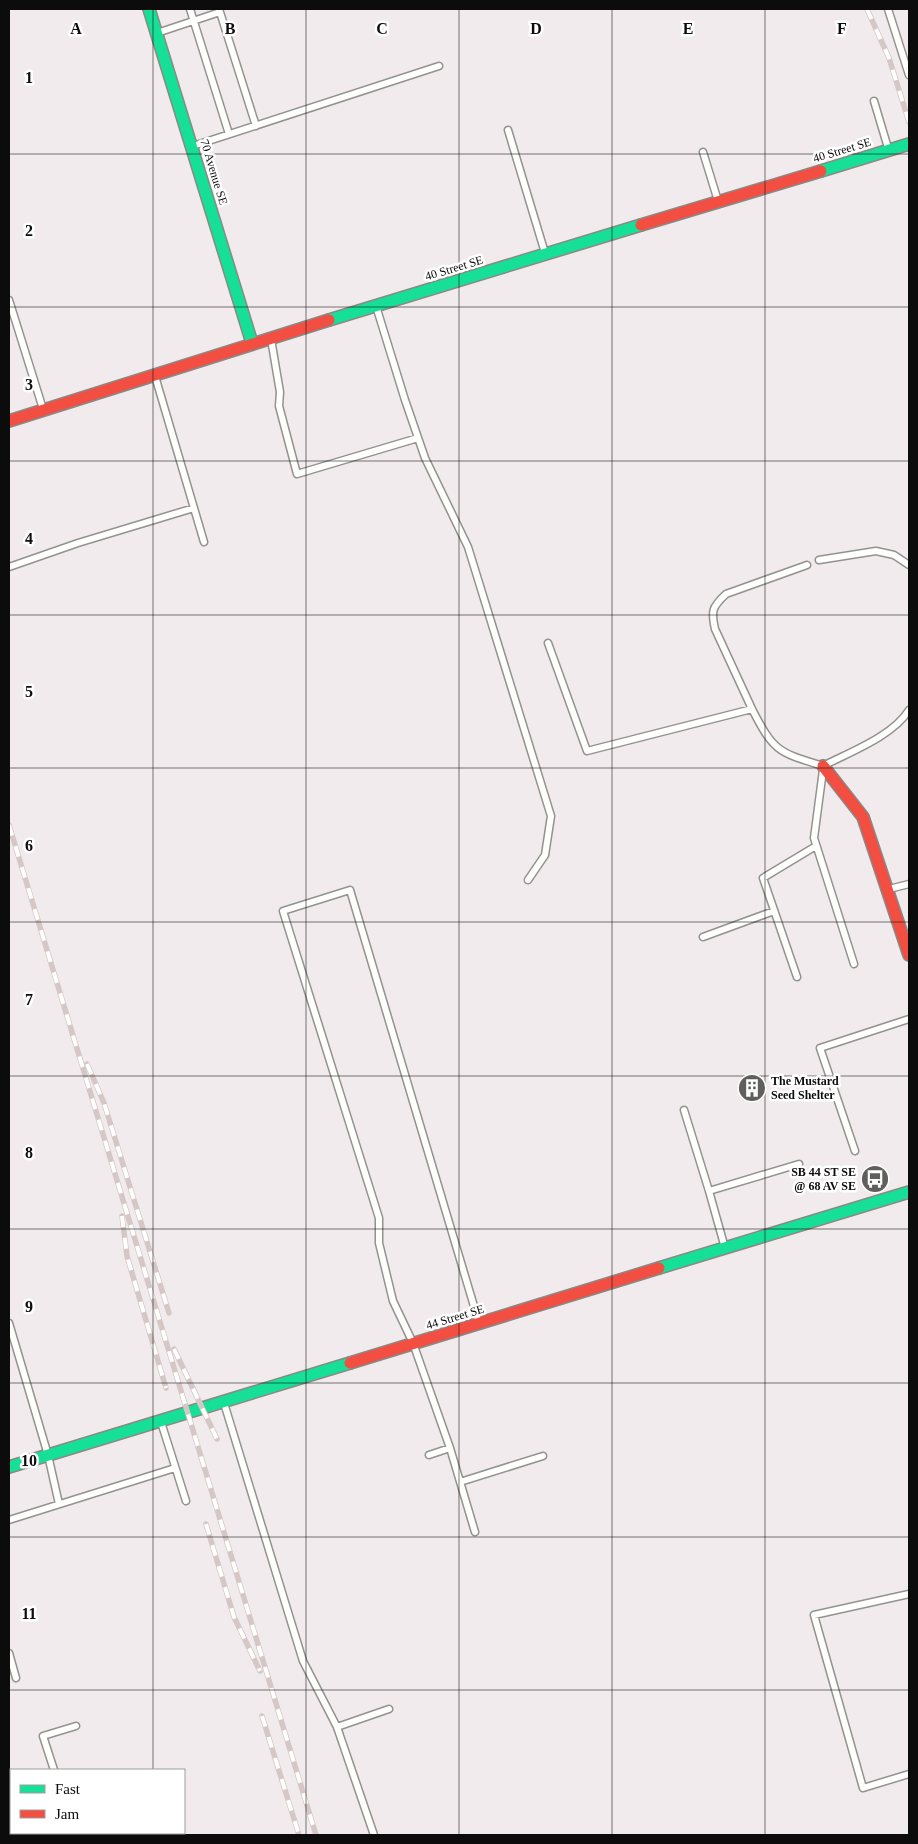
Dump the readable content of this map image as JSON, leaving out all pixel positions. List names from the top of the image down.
{
  "streets": {
    "street": ["40 Street SE", "70 Avenue SE", "44 Street SE"]
  },
  "crossings": [
    ["40 Street SE", "70 Avenue SE"]
  ],
  "places": {
    "building": ["The Mustard Seed Shelter"],
    "bus stop": ["SB 44 ST SE @ 68 AV SE"]
  },
  "legend": ["Fast", "Jam"],
  "grid": {
    "columns": [
      "A",
      "B",
      "C",
      "D",
      "E",
      "F"
    ],
    "rows": [
      "1",
      "2",
      "3",
      "4",
      "5",
      "6",
      "7",
      "8",
      "9",
      "10",
      "11"
    ]
  }
}
